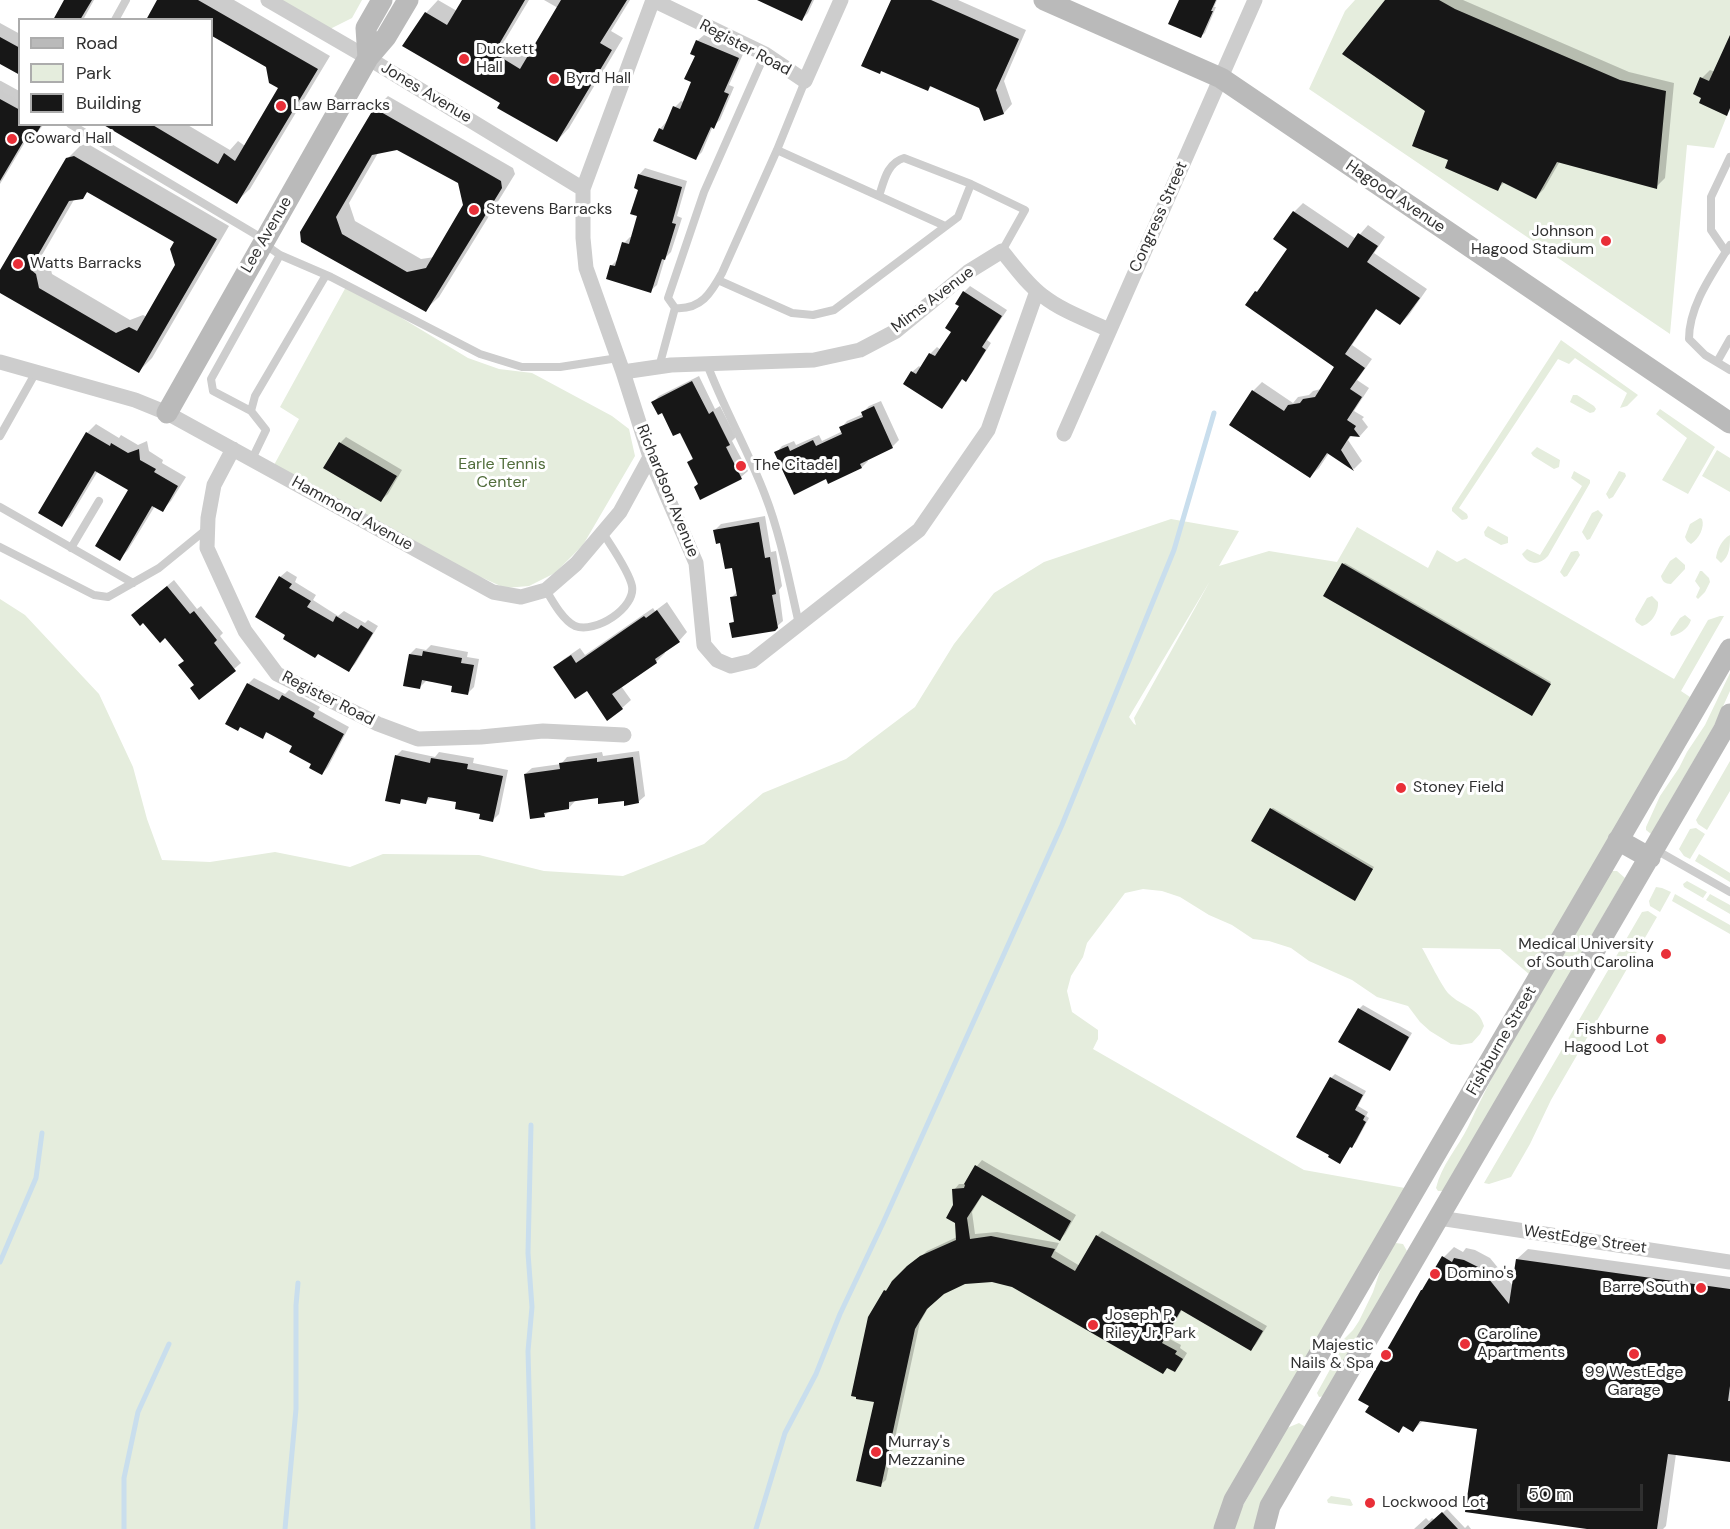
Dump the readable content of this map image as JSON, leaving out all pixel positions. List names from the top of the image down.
{
  "streets": {
    "main road": ["Hagood Avenue", "Lee Avenue", "Fishburne Street"],
    "street": [
      "Register Road",
      "Jones Avenue",
      "Congress Street",
      "Mims Avenue",
      "Richardson Avenue",
      "Hammond Avenue",
      "WestEdge Street"
    ]
  },
  "crossings": [
    ["Register Road", "Richardson Avenue"],
    ["Register Road", "Hammond Avenue"],
    ["Jones Avenue", "Lee Avenue"],
    ["Jones Avenue", "Richardson Avenue"],
    ["Hagood Avenue", "Congress Street"],
    ["Lee Avenue", "Hammond Avenue"],
    ["Mims Avenue", "Richardson Avenue"],
    ["Richardson Avenue", "Hammond Avenue"]
  ],
  "parks": ["Earle Tennis Center"],
  "places": [
    "Duckett Hall",
    "Byrd Hall",
    "Law Barracks",
    "Coward Hall",
    "Stevens Barracks",
    "Johnson Hagood Stadium",
    "Watts Barracks",
    "The Citadel",
    "Stoney Field",
    "Medical University of South Carolina",
    "Fishburne Hagood Lot",
    "Domino's",
    "Barre South",
    "Joseph P. Riley Jr. Park",
    "Caroline Apartments",
    "99 WestEdge Garage",
    "Majestic Nails & Spa",
    "Murray's Mezzanine",
    "Lockwood Lot"
  ],
  "legend": ["Road", "Park", "Building"],
  "scale_bar": "50 m"
}
